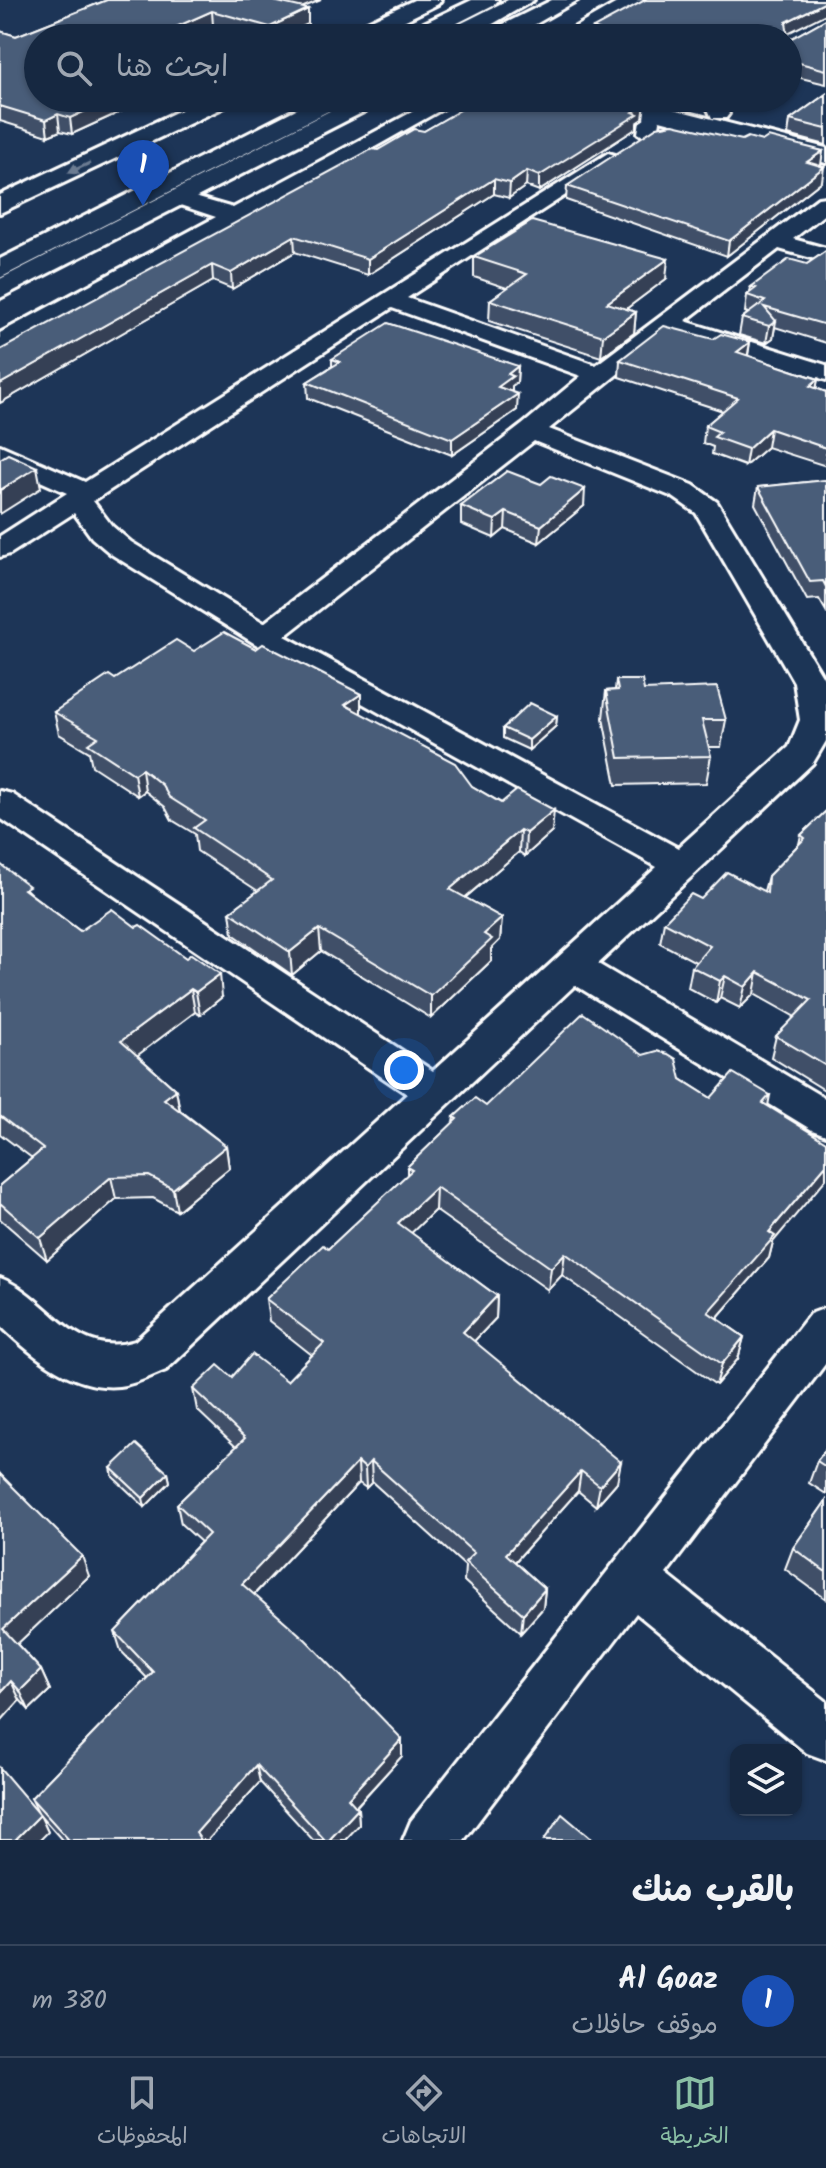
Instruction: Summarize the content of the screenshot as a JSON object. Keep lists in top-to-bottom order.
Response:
{
  "page": {
    "search": "ابحث هنا",
    "pins": "1",
    "heading": "بالقرب منك",
    "list": [
      {
        "mark": "1",
        "name": "Al Goaz",
        "note": "موقف حافلات",
        "value": "380 m"
      }
    ],
    "nav": ["الخريطة", "الاتجاهات", "المحفوظات"]
  }
}
